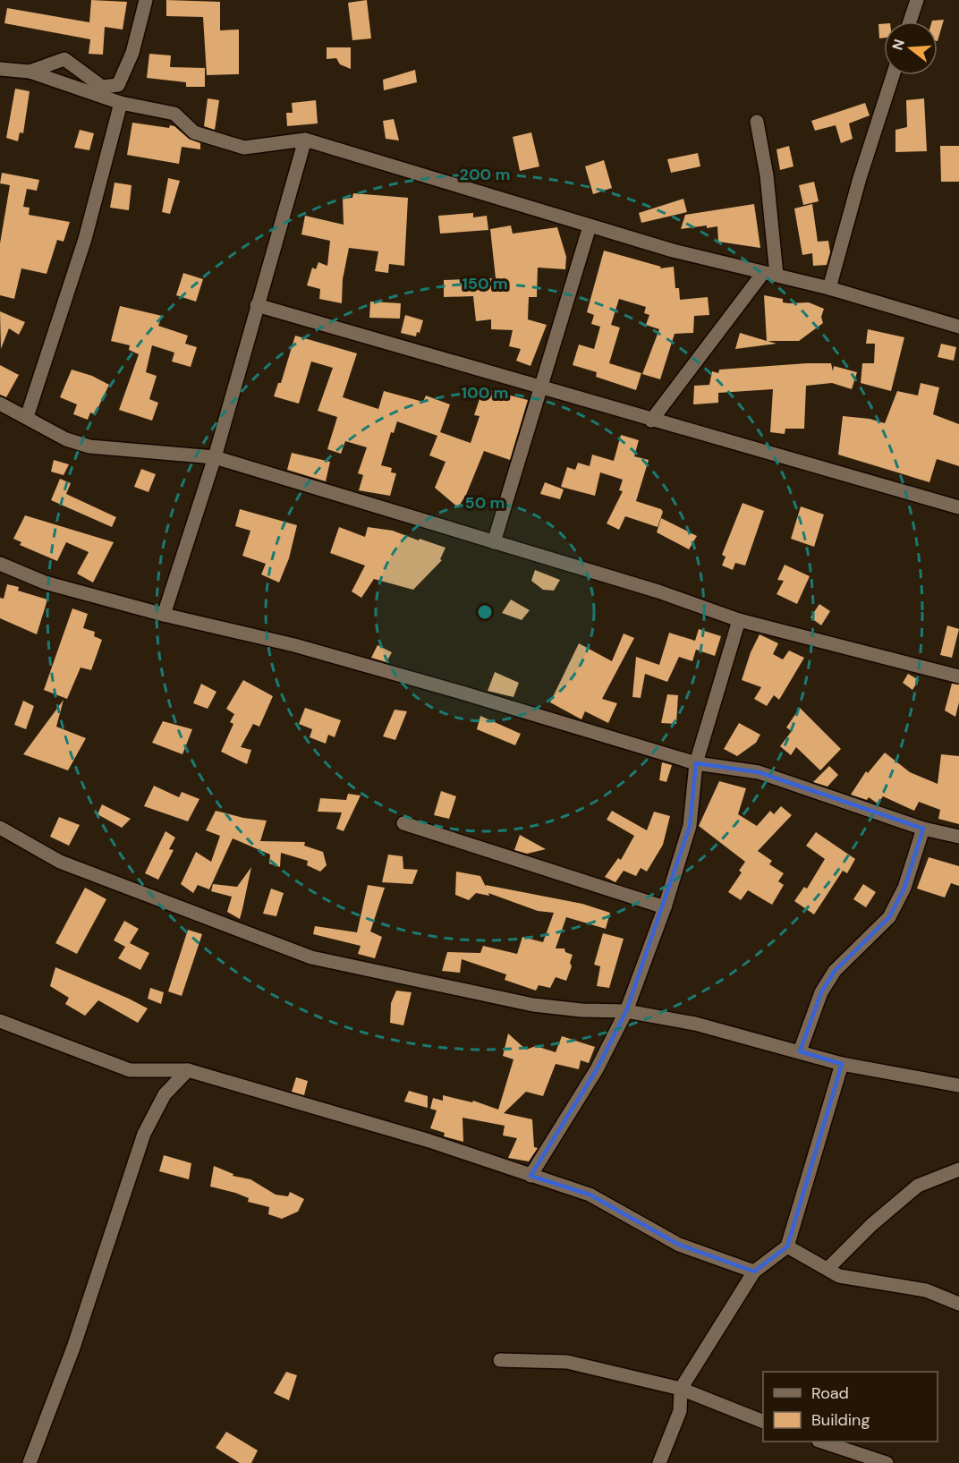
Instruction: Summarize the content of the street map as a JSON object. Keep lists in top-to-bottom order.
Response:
{
  "legend": ["Road", "Building"],
  "north": "left",
  "rings": [
    "200 m",
    "150 m",
    "100 m",
    "50 m"
  ]
}
